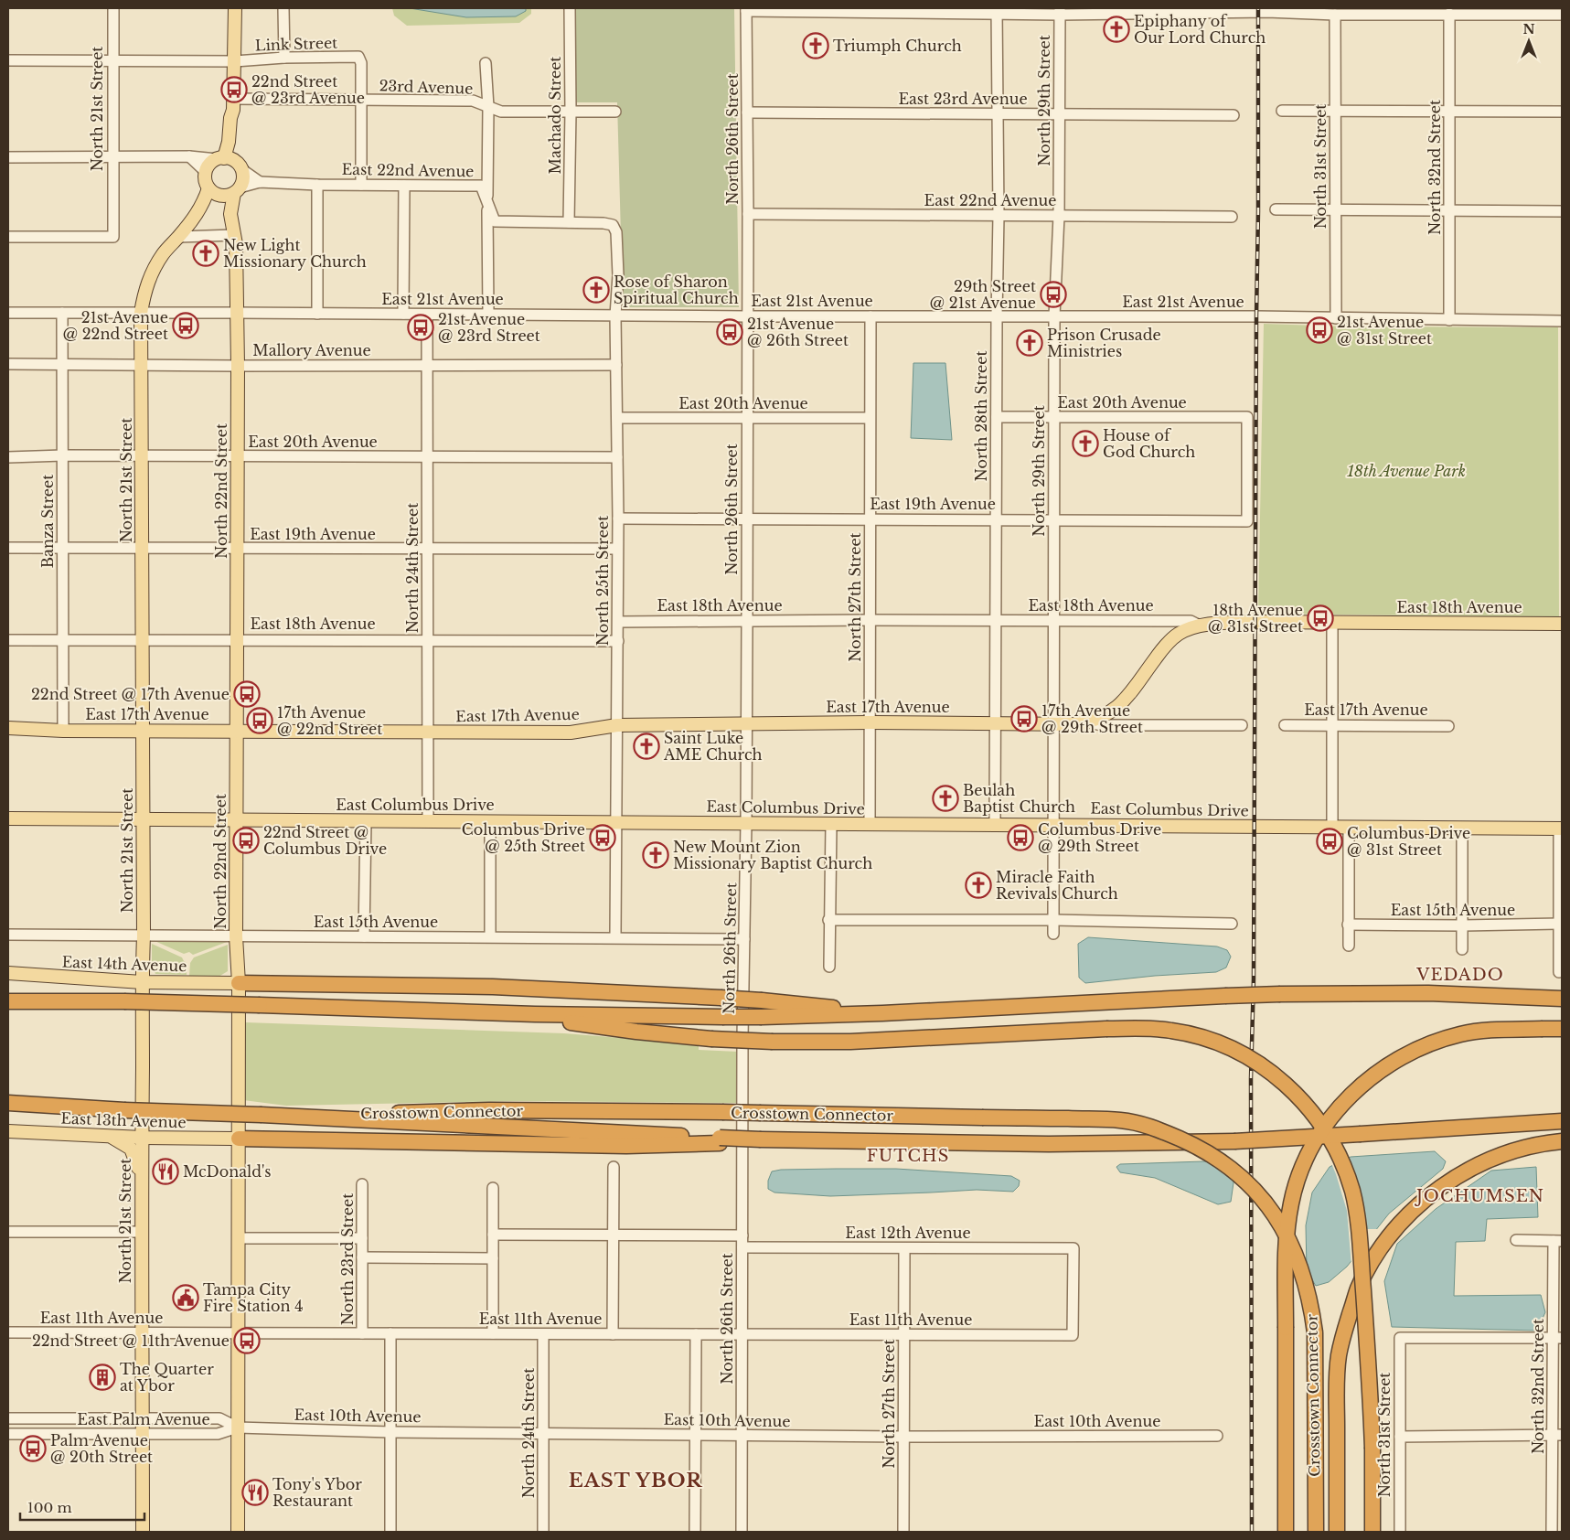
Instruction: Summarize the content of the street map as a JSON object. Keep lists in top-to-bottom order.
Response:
{
  "streets": {
    "highway": ["Crosstown Connector"],
    "main road": [
      "North 21st Street",
      "North 22nd Street",
      "East 18th Avenue",
      "East 17th Avenue",
      "East Columbus Drive",
      "East 14th Avenue",
      "East 13th Avenue"
    ],
    "street": [
      "Link Street",
      "23rd Avenue",
      "East 23rd Avenue",
      "North 29th Street",
      "Machado Street",
      "North 26th Street",
      "North 31st Street",
      "North 32nd Street",
      "East 22nd Avenue",
      "East 21st Avenue",
      "Mallory Avenue",
      "East 20th Avenue",
      "North 28th Street",
      "East 19th Avenue",
      "Banza Street",
      "North 24th Street",
      "North 25th Street",
      "North 27th Street",
      "East 15th Avenue",
      "East 12th Avenue",
      "North 23rd Street",
      "East 11th Avenue",
      "East 10th Avenue",
      "East Palm Avenue"
    ]
  },
  "crossings": [
    ["Link Street", "23rd Avenue"],
    ["Link Street", "North 21st Street"],
    ["23rd Avenue", "Machado Street"],
    ["East 23rd Avenue", "North 29th Street"],
    ["East 23rd Avenue", "North 26th Street"],
    ["East 23rd Avenue", "North 28th Street"],
    ["North 29th Street", "East 22nd Avenue"],
    ["North 29th Street", "East 21st Avenue"],
    ["North 29th Street", "East 20th Avenue"],
    ["North 29th Street", "East 19th Avenue"],
    ["North 29th Street", "East 18th Avenue"],
    ["North 29th Street", "East 17th Avenue"],
    ["North 29th Street", "East Columbus Drive"],
    ["North 21st Street", "East 22nd Avenue"],
    ["North 21st Street", "East 21st Avenue"],
    ["North 21st Street", "Mallory Avenue"],
    ["North 21st Street", "East 20th Avenue"],
    ["North 21st Street", "North 22nd Street"],
    ["North 21st Street", "East 19th Avenue"],
    ["North 21st Street", "East 18th Avenue"],
    ["North 21st Street", "East 17th Avenue"],
    ["North 21st Street", "East Columbus Drive"],
    ["North 21st Street", "East 15th Avenue"],
    ["North 21st Street", "East 14th Avenue"],
    ["North 21st Street", "East 13th Avenue"],
    ["North 21st Street", "East 11th Avenue"],
    ["North 21st Street", "East Palm Avenue"],
    ["Machado Street", "East 22nd Avenue"],
    ["North 26th Street", "East 22nd Avenue"],
    ["North 26th Street", "East 21st Avenue"],
    ["North 26th Street", "East 20th Avenue"],
    ["North 26th Street", "East 19th Avenue"],
    ["North 26th Street", "East 18th Avenue"],
    ["North 26th Street", "East 17th Avenue"],
    ["North 26th Street", "East Columbus Drive"],
    ["North 26th Street", "East 15th Avenue"],
    ["North 26th Street", "East 12th Avenue"],
    ["North 26th Street", "East 11th Avenue"],
    ["North 26th Street", "East 10th Avenue"],
    ["North 31st Street", "North 32nd Street"],
    ["North 31st Street", "East 21st Avenue"],
    ["North 32nd Street", "East 21st Avenue"],
    ["East 22nd Avenue", "North 28th Street"],
    ["East 22nd Avenue", "North 22nd Street"],
    ["East 22nd Avenue", "North 25th Street"],
    ["East 21st Avenue", "North 28th Street"],
    ["East 21st Avenue", "North 22nd Street"],
    ["East 21st Avenue", "Banza Street"],
    ["East 21st Avenue", "North 24th Street"],
    ["East 21st Avenue", "North 25th Street"],
    ["East 21st Avenue", "North 27th Street"],
    ["Mallory Avenue", "North 22nd Street"],
    ["Mallory Avenue", "Banza Street"],
    ["Mallory Avenue", "North 24th Street"],
    ["Mallory Avenue", "North 25th Street"],
    ["East 20th Avenue", "North 28th Street"],
    ["East 20th Avenue", "North 22nd Street"],
    ["East 20th Avenue", "East 19th Avenue"],
    ["East 20th Avenue", "Banza Street"],
    ["East 20th Avenue", "North 24th Street"],
    ["East 20th Avenue", "North 25th Street"],
    ["East 20th Avenue", "North 27th Street"],
    ["North 28th Street", "East 19th Avenue"],
    ["North 28th Street", "East 18th Avenue"],
    ["North 28th Street", "East 17th Avenue"],
    ["North 28th Street", "East Columbus Drive"],
    ["North 22nd Street", "East 19th Avenue"],
    ["North 22nd Street", "East 18th Avenue"],
    ["North 22nd Street", "East 17th Avenue"],
    ["North 22nd Street", "East Columbus Drive"],
    ["North 22nd Street", "East 15th Avenue"],
    ["North 22nd Street", "East 14th Avenue"],
    ["North 22nd Street", "East 13th Avenue"],
    ["North 22nd Street", "East 11th Avenue"],
    ["North 22nd Street", "East 10th Avenue"],
    ["North 22nd Street", "East Palm Avenue"],
    ["East 19th Avenue", "Banza Street"],
    ["East 19th Avenue", "North 24th Street"],
    ["East 19th Avenue", "North 25th Street"],
    ["East 19th Avenue", "North 27th Street"],
    ["Banza Street", "East 18th Avenue"],
    ["Banza Street", "East 17th Avenue"],
    ["North 24th Street", "East 18th Avenue"],
    ["North 24th Street", "East 17th Avenue"],
    ["North 24th Street", "East Columbus Drive"],
    ["North 24th Street", "East 11th Avenue"],
    ["North 24th Street", "East 10th Avenue"],
    ["North 25th Street", "East 18th Avenue"],
    ["North 25th Street", "East 17th Avenue"],
    ["North 25th Street", "East Columbus Drive"],
    ["North 25th Street", "East 15th Avenue"],
    ["North 27th Street", "East 18th Avenue"],
    ["North 27th Street", "East 17th Avenue"],
    ["North 27th Street", "East Columbus Drive"],
    ["North 27th Street", "East 12th Avenue"],
    ["North 27th Street", "East 11th Avenue"],
    ["North 27th Street", "East 10th Avenue"],
    ["East 18th Avenue", "East 17th Avenue"],
    ["East 12th Avenue", "East 11th Avenue"],
    ["North 23rd Street", "East 11th Avenue"],
    ["East 10th Avenue", "East Palm Avenue"]
  ],
  "districts": [
    "VEDADO",
    "FUTCHS",
    "JOCHUMSEN",
    "EAST YBOR"
  ],
  "parks": ["18th Avenue Park"],
  "places": {
    "church": [
      "Epiphany of Our Lord Church",
      "Triumph Church",
      "New Light Missionary Church",
      "Rose of Sharon Spiritual Church",
      "Prison Crusade Ministries",
      "House of God Church",
      "Saint Luke AME Church",
      "Beulah Baptist Church",
      "New Mount Zion Missionary Baptist Church",
      "Miracle Faith Revivals Church"
    ],
    "bus stop": [
      "22nd Street @ 23rd Avenue",
      "29th Street @ 21st Avenue",
      "21st Avenue @ 22nd Street",
      "21st Avenue @ 23rd Street",
      "21st Avenue @ 31st Street",
      "21st Avenue @ 26th Street",
      "18th Avenue @ 31st Street",
      "22nd Street @ 17th Avenue",
      "17th Avenue @ 29th Street",
      "17th Avenue @ 22nd Street",
      "Columbus Drive @ 25th Street",
      "Columbus Drive @ 29th Street",
      "22nd Street @ Columbus Drive",
      "Columbus Drive @ 31st Street",
      "22nd Street @ 11th Avenue",
      "Palm Avenue @ 20th Street"
    ],
    "restaurant": ["McDonald's", "Tony's Ybor Restaurant"],
    "public building": ["Tampa City Fire Station 4"],
    "building": ["The Quarter at Ybor"]
  },
  "scale_bar": "100 m",
  "north": "top"
}
